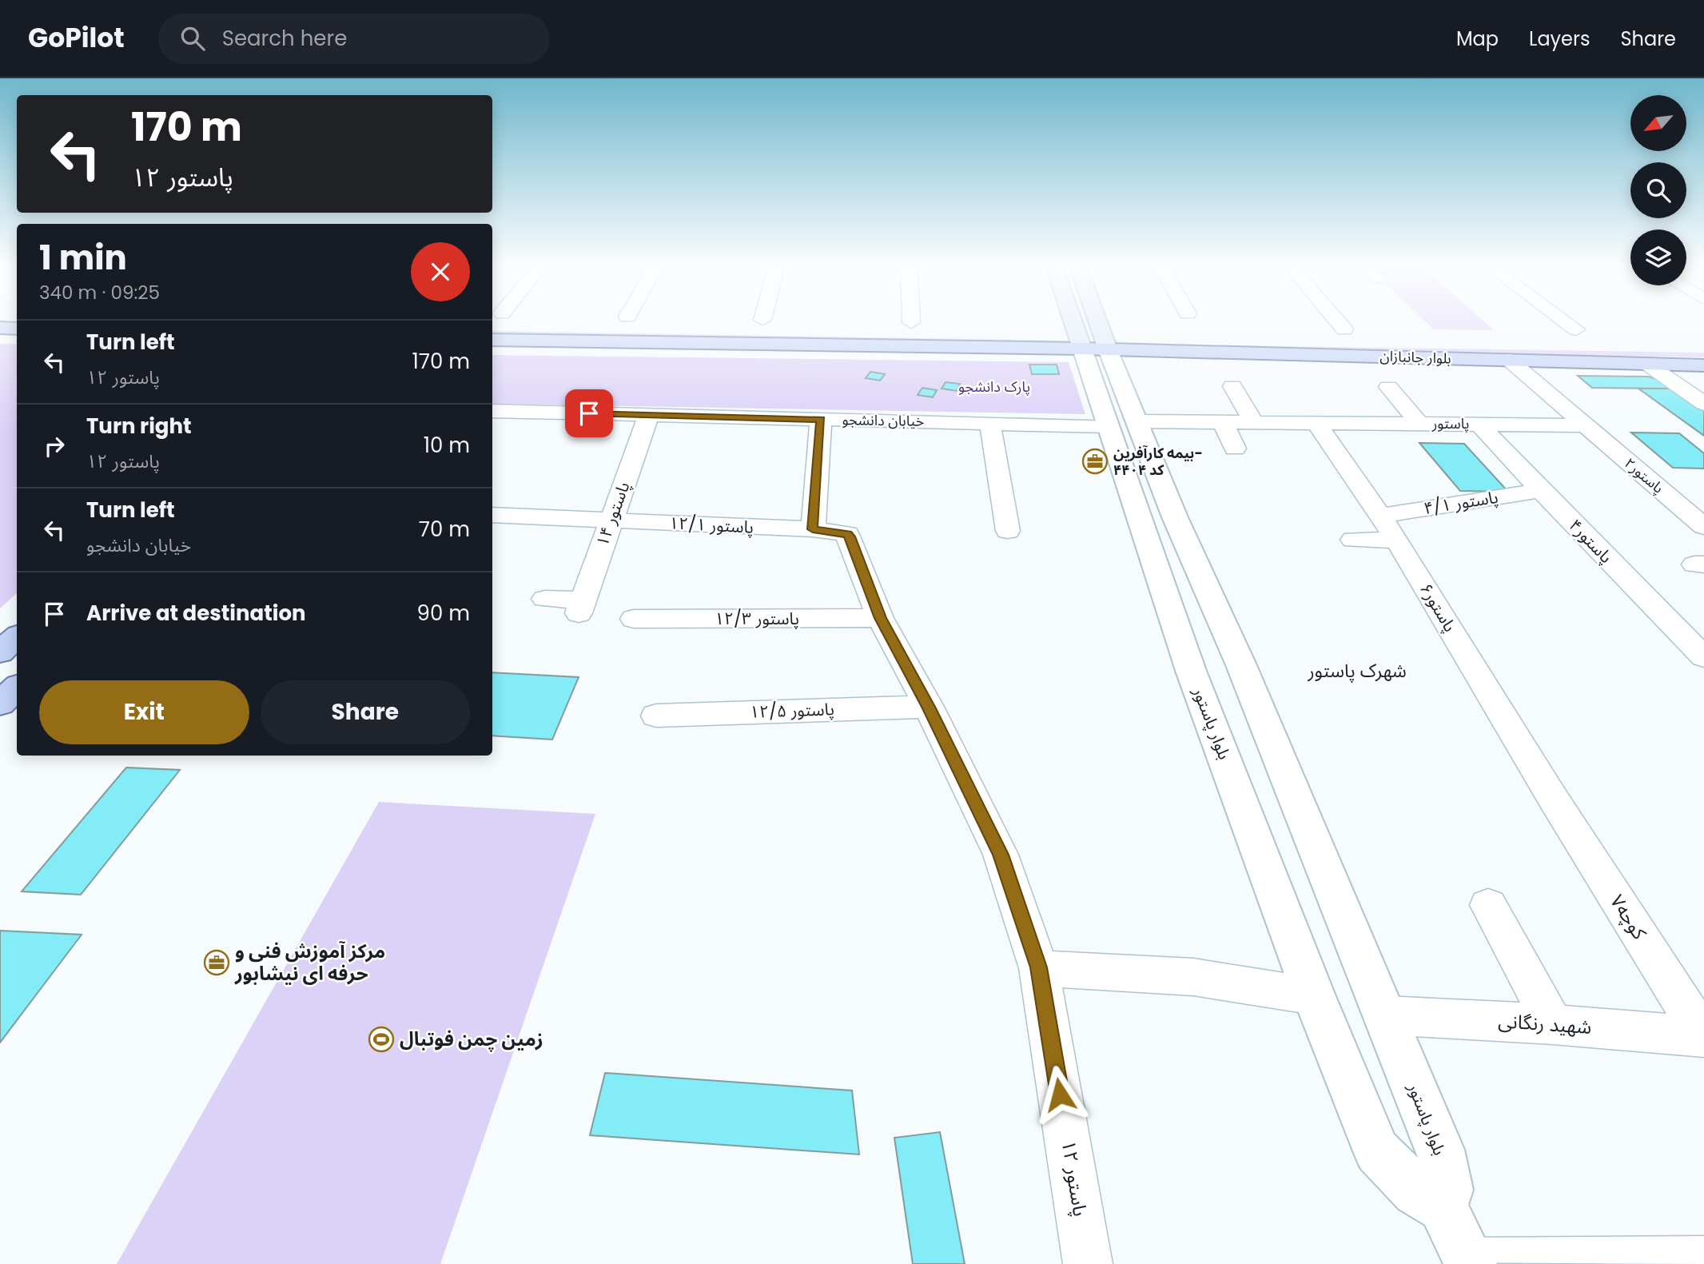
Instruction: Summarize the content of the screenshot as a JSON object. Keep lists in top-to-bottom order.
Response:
{
  "streets": {
    "main road": ["بلوار جانبازان"],
    "street": [
      "خیابان دانشجو",
      "پاستور",
      "پاستور۲",
      "پاستور ۴/۱",
      "پاستور ۱۴",
      "پاستور ۱۲/۱",
      "پاستور۴",
      "پاستور۶",
      "پاستور ۱۲/۳",
      "پاستور ۱۲/۵",
      "بلوار پاستور",
      "کوچه۷",
      "شهید رنگانی",
      "۱۲ پاستور"
    ]
  },
  "crossings": [
    ["بلوار جانبازان", "پاستور۲"],
    ["بلوار جانبازان", "بلوار پاستور"],
    ["خیابان دانشجو", "پاستور"],
    ["خیابان دانشجو", "پاستور ۱۴"],
    ["خیابان دانشجو", "بلوار پاستور"],
    ["پاستور", "پاستور۲"],
    ["پاستور", "پاستور۴"],
    ["پاستور", "پاستور۶"],
    ["پاستور ۴/۱", "پاستور۴"],
    ["پاستور ۴/۱", "پاستور۶"],
    ["پاستور ۱۴", "پاستور ۱۲/۱"],
    ["پاستور ۱۲/۱", "۱۲ پاستور"],
    ["پاستور۶", "کوچه۷"],
    ["پاستور ۱۲/۳", "۱۲ پاستور"],
    ["پاستور ۱۲/۵", "۱۲ پاستور"],
    ["بلوار پاستور", "شهید رنگانی"],
    ["کوچه۷", "شهید رنگانی"]
  ],
  "districts": ["شهرک پاستور"],
  "parks": ["پارک دانشجو"],
  "places": {
    "office": ["بیمه کارآفرین- کد ۴۴۰۴", "مرکز آموزش فنی و حرفه ای نیشابور"],
    "sports": ["زمین چمن فوتبال"]
  },
  "north": "bottom left",
  "page": {
    "header": "GoPilot",
    "search": "Search here",
    "nav": ["Map", "Layers", "Share"],
    "turn": ["170 m", "۱۲ پاستور"],
    "heading": ["1 min", "340 m · 09:25"],
    "list": [
      {
        "name": "Turn left",
        "note": "۱۲ پاستور",
        "value": "170 m"
      },
      {
        "name": "Turn right",
        "note": "پاستور ۱۲",
        "value": "10 m"
      },
      {
        "name": "Turn left",
        "note": "خیابان دانشجو",
        "value": "70 m"
      },
      {
        "name": "Arrive at destination",
        "value": "90 m"
      }
    ],
    "buttons": ["Exit", "Share"]
  }
}
